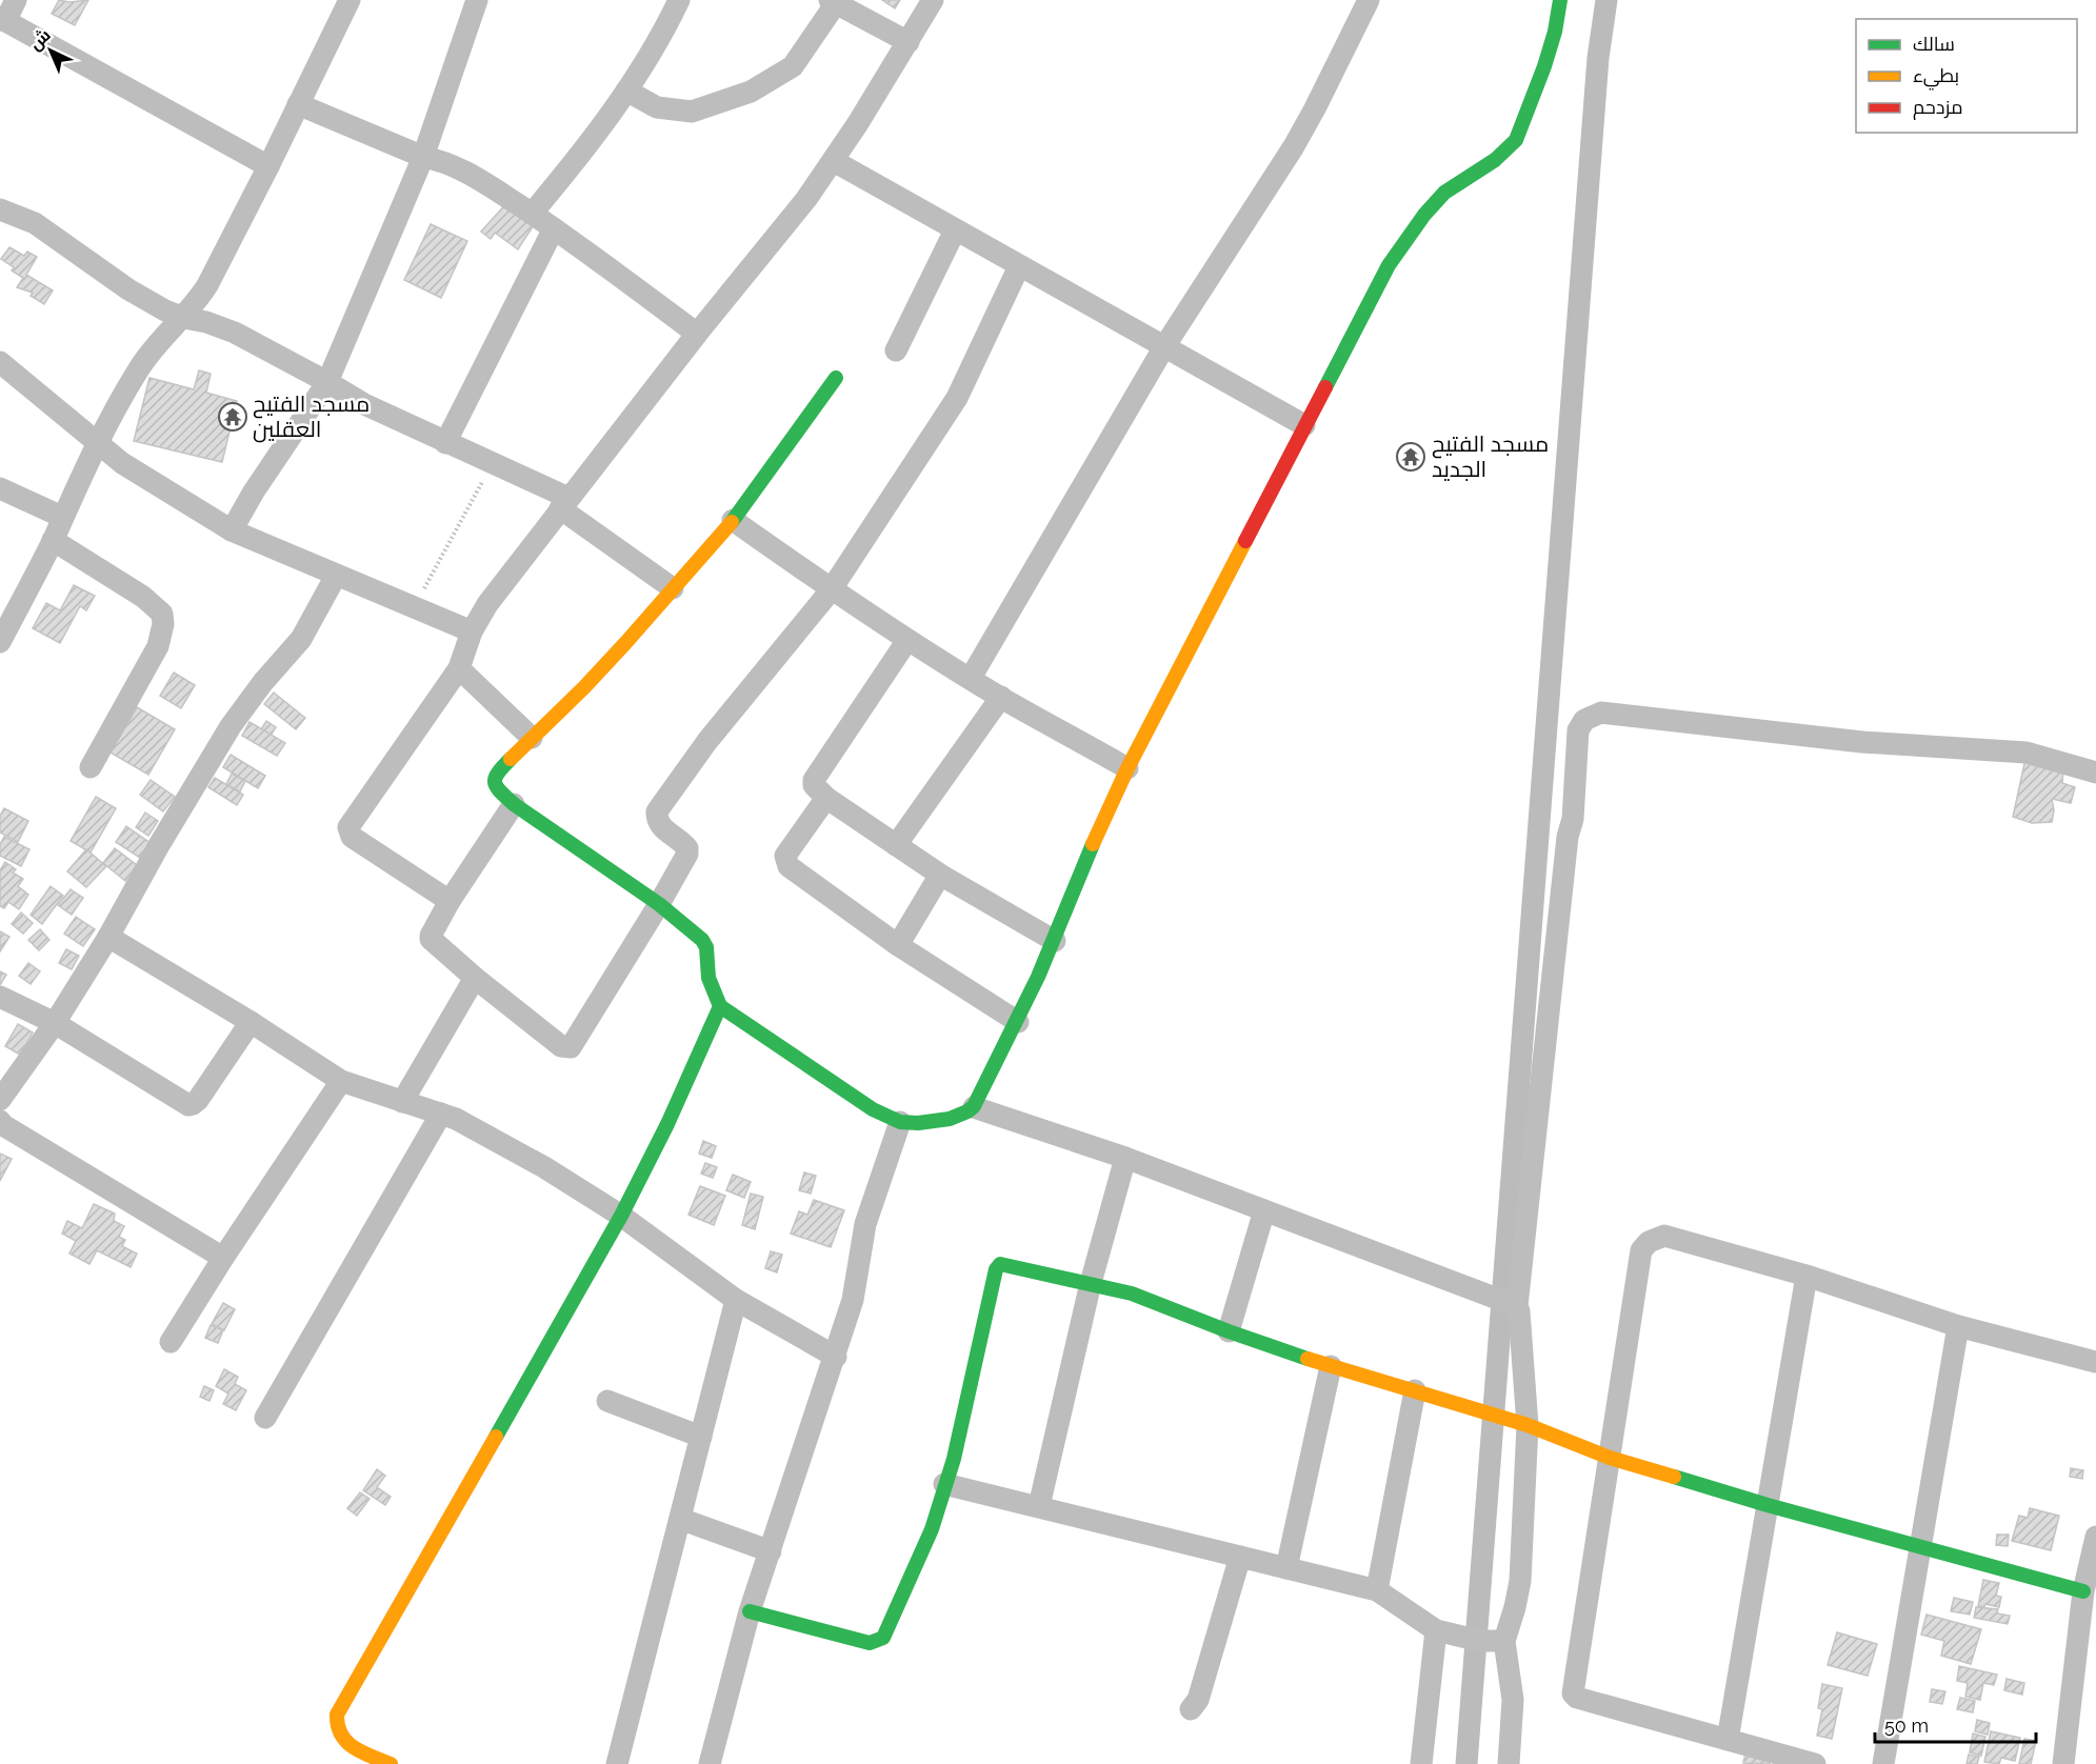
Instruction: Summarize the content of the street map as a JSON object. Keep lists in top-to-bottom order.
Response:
{
  "places": {
    "temple": ["مسجد الفتيح العقلين", "مسجد الفتيح الجديد"]
  },
  "legend": ["سالك", "بطيء", "مزدحم"],
  "scale_bar": "50 m",
  "north": "top left"
}
